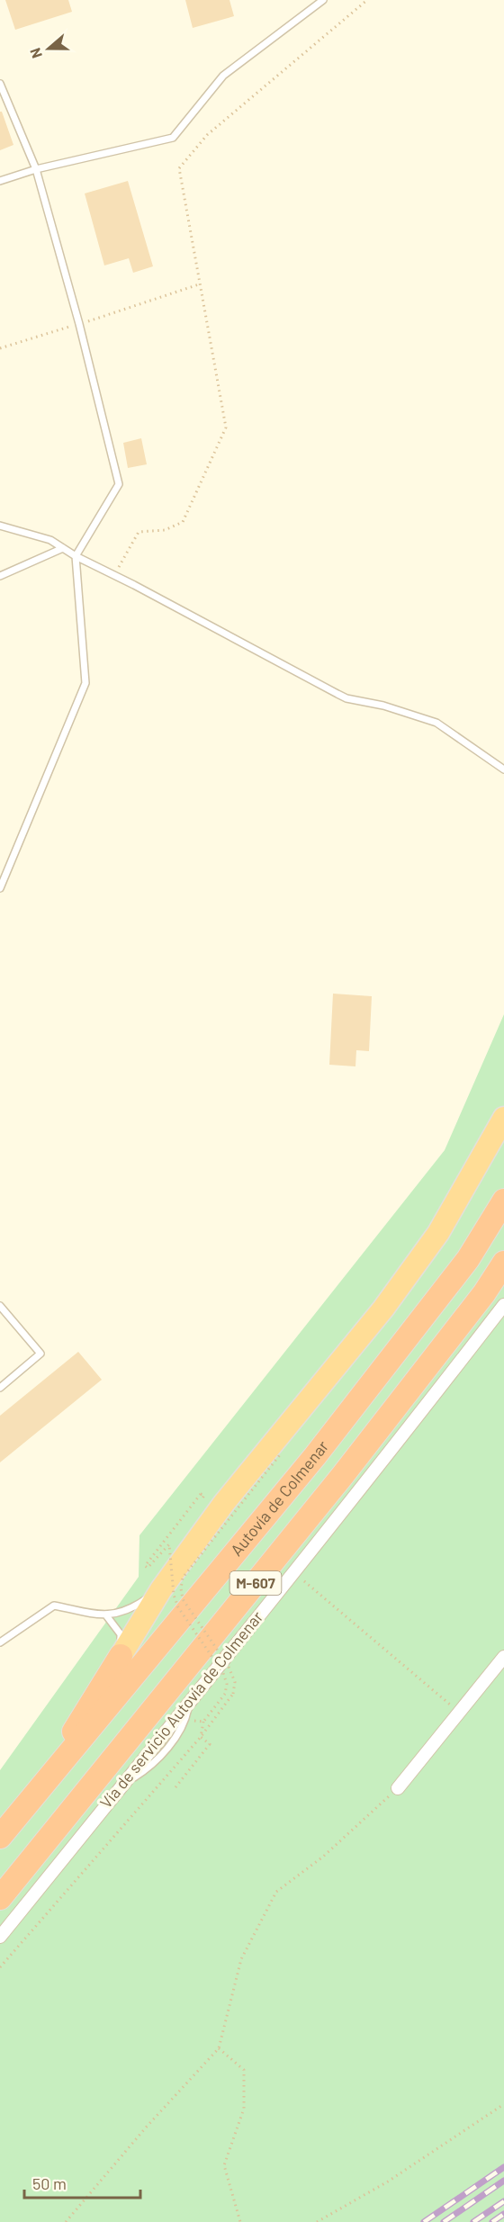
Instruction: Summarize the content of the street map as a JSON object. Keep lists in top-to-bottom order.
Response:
{
  "streets": {
    "highway": ["Autovía de Colmenar", "M-607"],
    "street": ["Vía de servicio Autovía de Colmenar"]
  },
  "scale_bar": "50 m",
  "north": "left"
}
